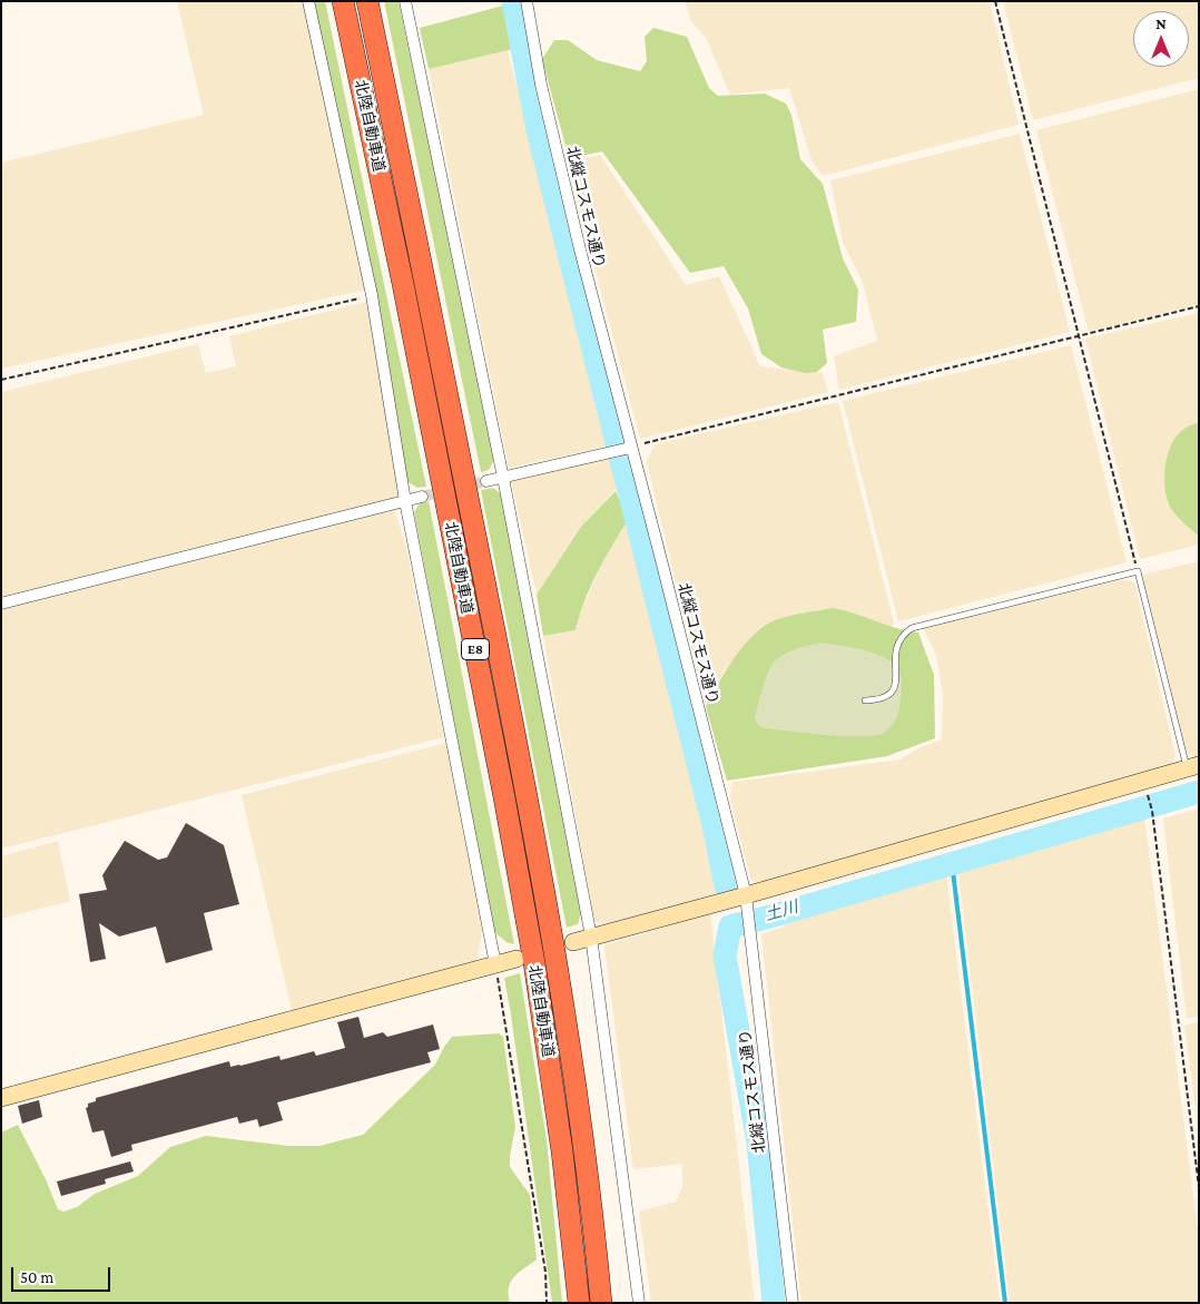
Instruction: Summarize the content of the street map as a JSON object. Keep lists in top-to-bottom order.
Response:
{
  "streets": {
    "highway": ["北陸自動車道", "E8"],
    "street": ["北縦コスモス通り"]
  },
  "water": ["土川"],
  "scale_bar": "50 m",
  "north": "top"
}
